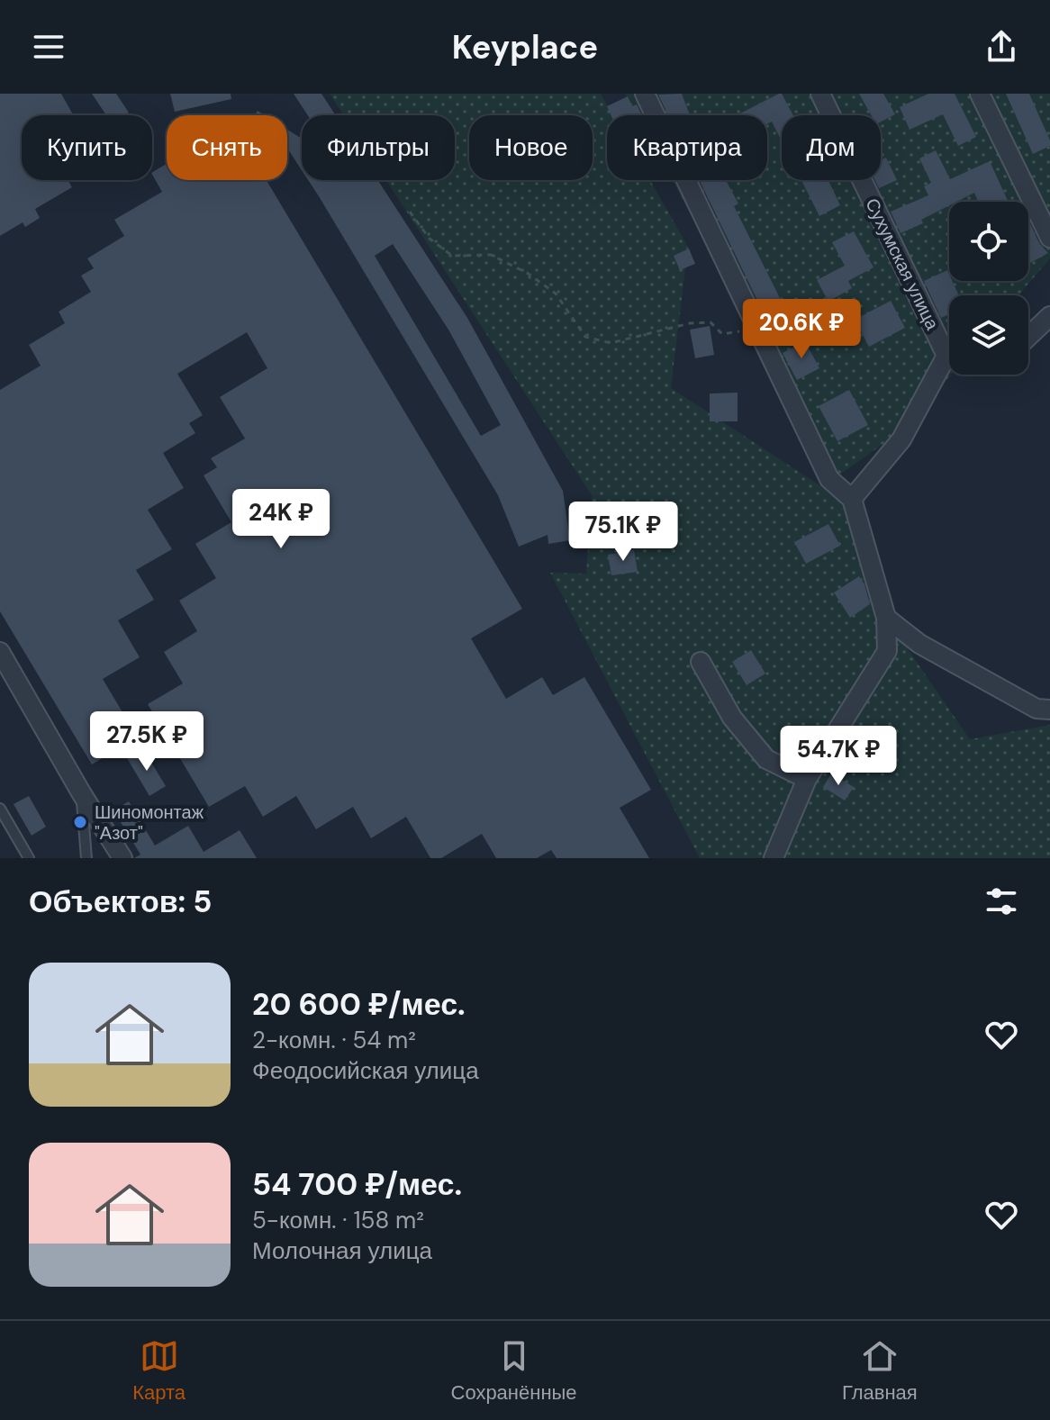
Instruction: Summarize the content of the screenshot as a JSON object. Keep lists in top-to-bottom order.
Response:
{
  "streets": {
    "street": ["Сухумская улица"]
  },
  "places": ["Шиномонтаж \"Азот\""],
  "page": {
    "header": "Keyplace",
    "chip": [
      "Купить",
      "Снять",
      "Фильтры",
      "Новое",
      "Квартира",
      "Дом"
    ],
    "price": [
      "20.6K ₽",
      "24K ₽",
      "75.1K ₽",
      "27.5K ₽",
      "54.7K ₽"
    ],
    "heading": "Объектов: 5",
    "list": [
      {
        "name": "20 600 ₽/мес.",
        "note": "2-комн. · 54 m² · Феодосийская улица"
      },
      {
        "name": "54 700 ₽/мес.",
        "note": "5-комн. · 158 m² · Молочная улица"
      }
    ],
    "tabs": ["Карта", "Сохранённые", "Главная"]
  }
}
